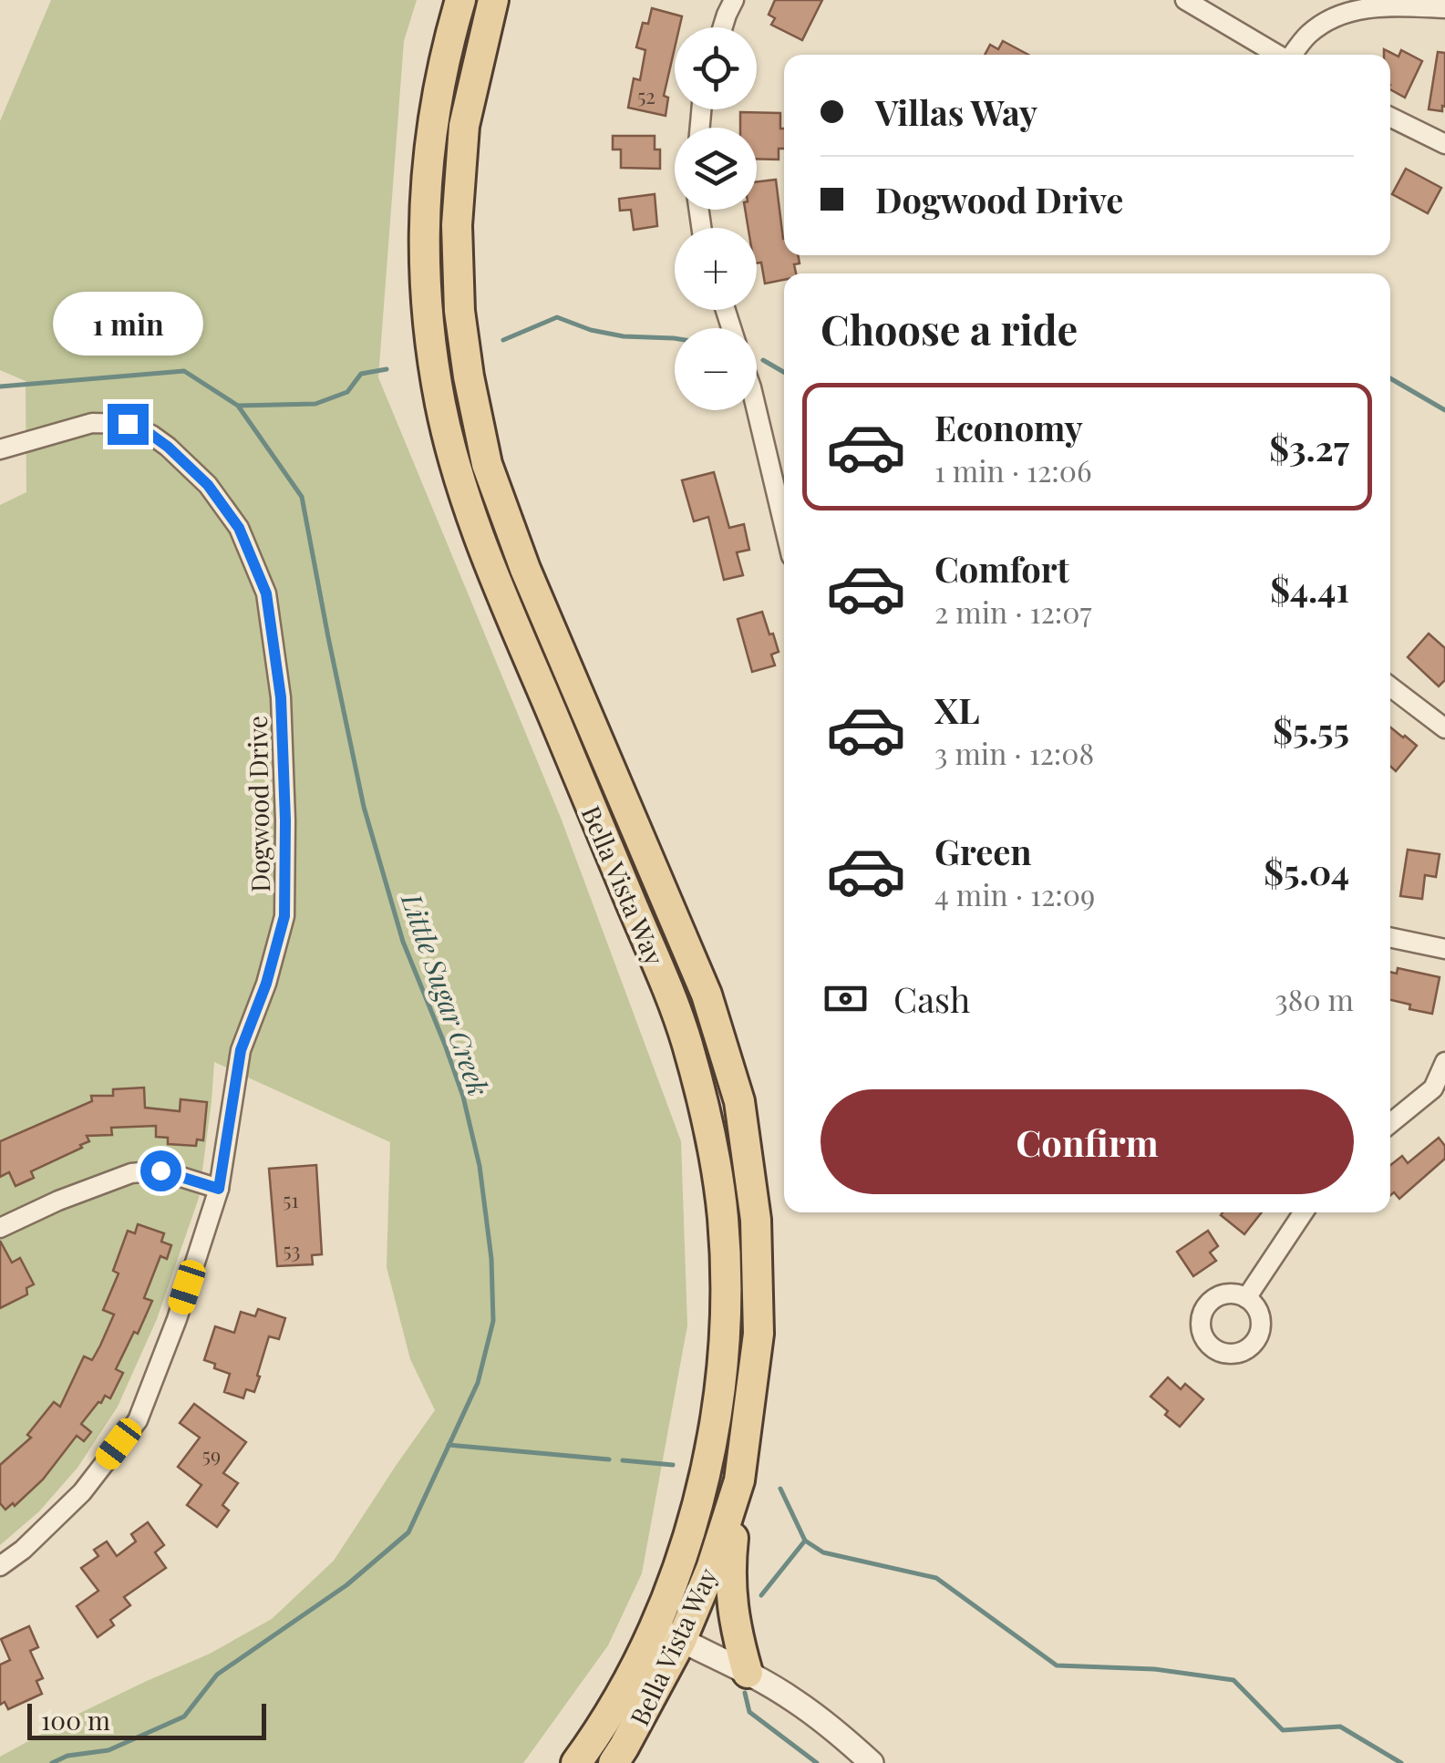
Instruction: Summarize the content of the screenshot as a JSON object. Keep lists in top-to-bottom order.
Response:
{
  "streets": {
    "main road": ["Bella Vista Way"],
    "street": ["Dogwood Drive"]
  },
  "water": ["Little Sugar Creek"],
  "house_numbers": [
    "52",
    "51",
    "53",
    "59"
  ],
  "scale_bar": "100 m",
  "page": {
    "map_buttons": ["+", "−"],
    "banner": ["Villas Way", "Dogwood Drive"],
    "heading": "Choose a ride",
    "bubble": "1 min",
    "list": [
      {
        "name": "Economy",
        "note": "1 min · 12:06",
        "value": "$3.27"
      },
      {
        "name": "Comfort",
        "note": "2 min · 12:07",
        "value": "$4.41"
      },
      {
        "name": "XL",
        "note": "3 min · 12:08",
        "value": "$5.55"
      },
      {
        "name": "Green",
        "note": "4 min · 12:09",
        "value": "$5.04"
      }
    ],
    "pay": ["Cash", "380 m"],
    "buttons": "Confirm",
    "scale": "100 m"
  }
}
